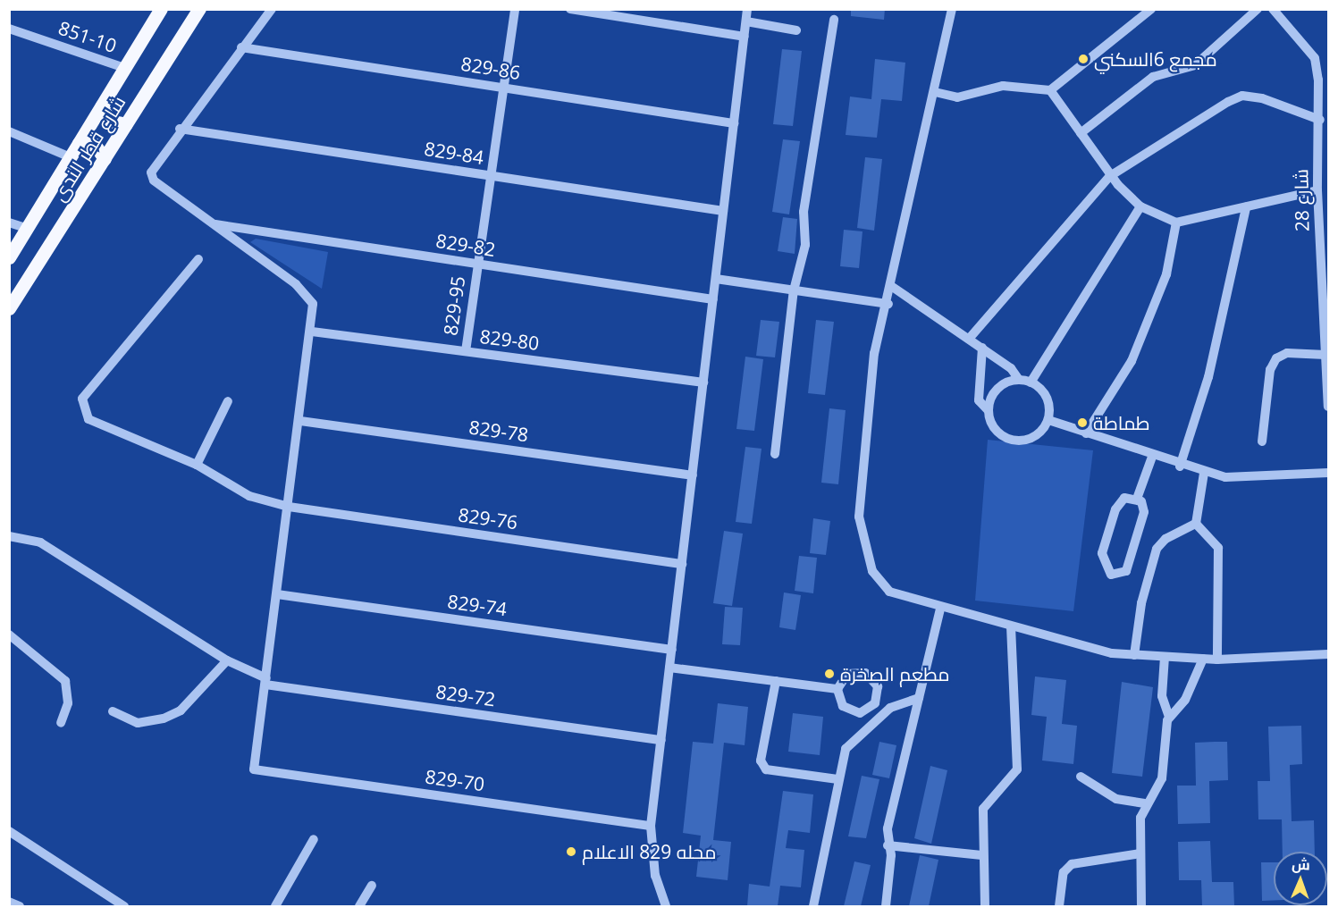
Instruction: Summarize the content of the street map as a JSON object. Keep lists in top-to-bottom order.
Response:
{
  "streets": {
    "main road": ["شارع قطر الندى"],
    "street": [
      "851-10",
      "829-86",
      "829-84",
      "شارع 28",
      "829-82",
      "829-95",
      "829-80",
      "829-78",
      "829-76",
      "829-74",
      "829-72",
      "829-70"
    ]
  },
  "crossings": [
    ["851-10", "شارع قطر الندى"],
    ["829-86", "829-95"],
    ["829-84", "829-95"],
    ["829-82", "829-95"],
    ["829-95", "829-80"],
    ["829-72", "829-70"]
  ],
  "places": [
    "مجمع 6السكني",
    "طماطة",
    "مطعم الصخرة",
    "محله 829 الاعلام"
  ],
  "north": "top"
}
